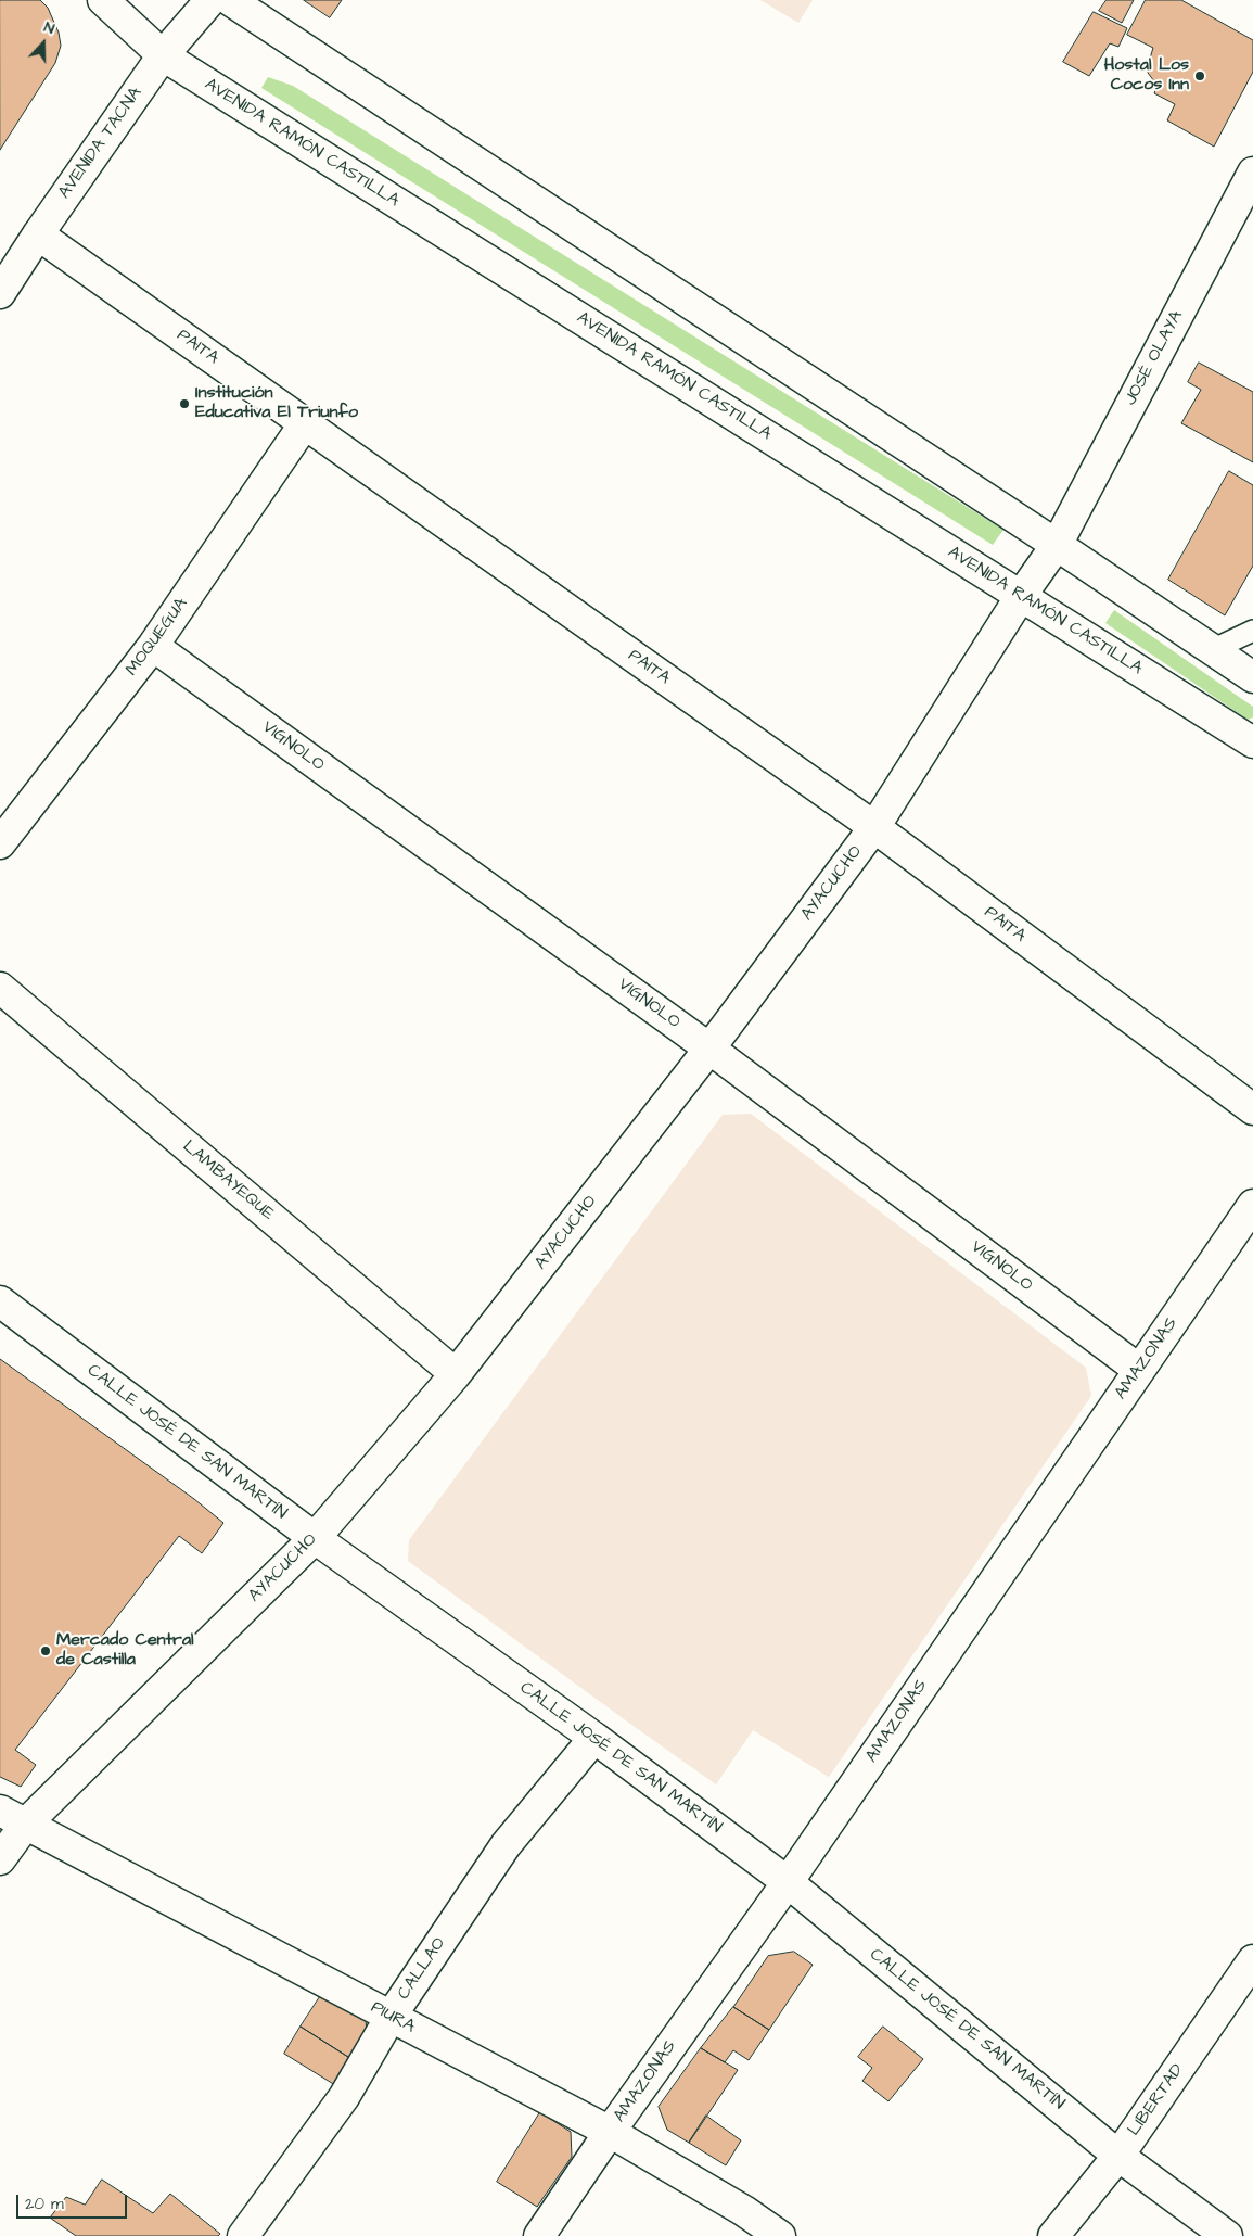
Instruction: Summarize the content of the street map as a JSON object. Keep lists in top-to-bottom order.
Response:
{
  "streets": {
    "street": [
      "AVENIDA TACNA",
      "AVENIDA RAMÓN CASTILLA",
      "PAITA",
      "JOSÉ OLAYA",
      "MOQUEGUA",
      "VIGNOLO",
      "AYACUCHO",
      "LAMBAYEQUE",
      "AMAZONAS",
      "CALLE JOSÉ DE SAN MARTÍN",
      "CALLAO",
      "PIURA",
      "LIBERTAD"
    ]
  },
  "crossings": [
    ["AVENIDA TACNA", "AVENIDA RAMÓN CASTILLA"],
    ["AVENIDA TACNA", "PAITA"],
    ["AVENIDA RAMÓN CASTILLA", "AYACUCHO"],
    ["PAITA", "MOQUEGUA"],
    ["PAITA", "AYACUCHO"],
    ["JOSÉ OLAYA", "AYACUCHO"],
    ["MOQUEGUA", "VIGNOLO"],
    ["VIGNOLO", "AYACUCHO"],
    ["VIGNOLO", "AMAZONAS"],
    ["AYACUCHO", "LAMBAYEQUE"],
    ["AYACUCHO", "CALLE JOSÉ DE SAN MARTÍN"],
    ["AYACUCHO", "PIURA"],
    ["AMAZONAS", "CALLE JOSÉ DE SAN MARTÍN"],
    ["AMAZONAS", "PIURA"],
    ["CALLE JOSÉ DE SAN MARTÍN", "CALLAO"],
    ["CALLE JOSÉ DE SAN MARTÍN", "LIBERTAD"],
    ["CALLAO", "PIURA"]
  ],
  "places": ["Hostal Los Cocos Inn", "Institución Educativa El Triunfo", "Mercado Central de Castilla"],
  "scale_bar": "20 m",
  "north": "top"
}
